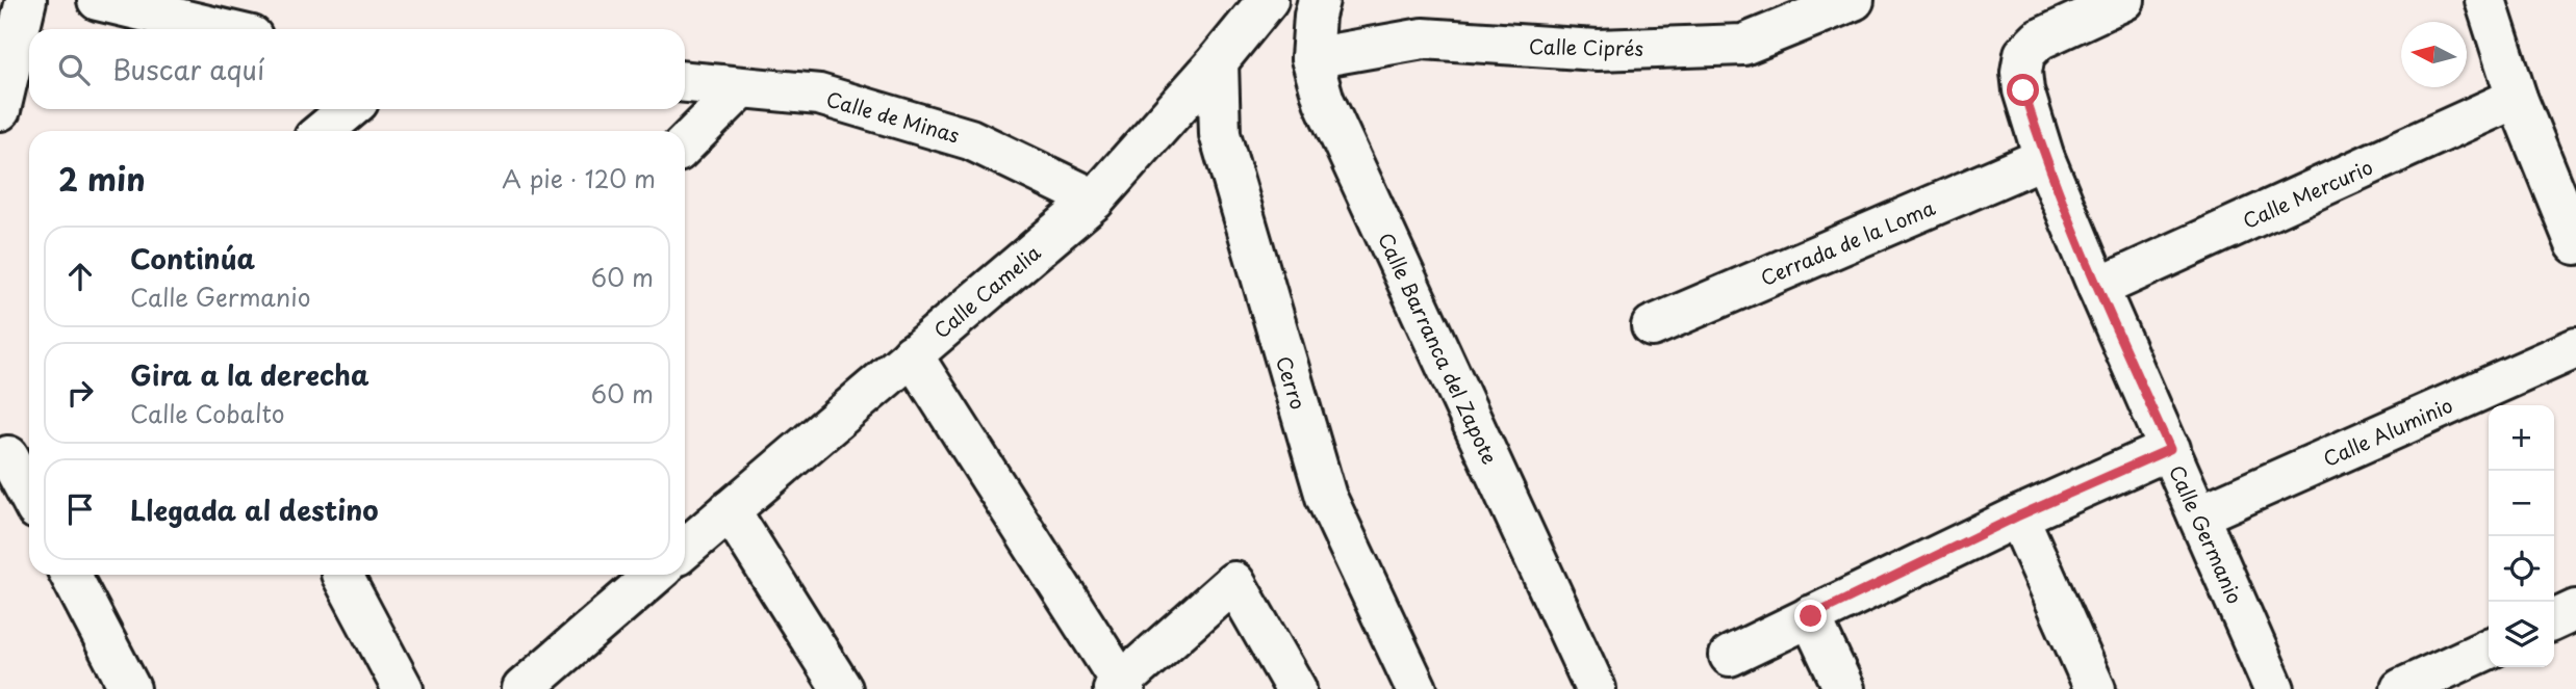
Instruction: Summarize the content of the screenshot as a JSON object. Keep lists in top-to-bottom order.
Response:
{
  "streets": {
    "street": [
      "Calle Ciprés",
      "Calle de Minas",
      "Calle Mercurio",
      "Cerrada de la Loma",
      "Calle Camelia",
      "Calle Barranca del Zapote",
      "Cerro",
      "Calle Aluminio",
      "Calle Germanio"
    ]
  },
  "crossings": [
    ["Calle Ciprés", "Calle Barranca del Zapote"],
    ["Calle de Minas", "Calle Camelia"],
    ["Calle Mercurio", "Calle Germanio"],
    ["Cerrada de la Loma", "Calle Germanio"],
    ["Calle Camelia", "Cerro"],
    ["Calle Aluminio", "Calle Germanio"]
  ],
  "north": "left",
  "page": {
    "search": "Buscar aquí",
    "heading": ["2 min", "A pie · 120 m"],
    "list": [
      ["Continúa", "Calle Germanio", "60 m"],
      ["Gira a la derecha", "Calle Cobalto", "60 m"],
      "Llegada al destino"
    ],
    "map_buttons": ["+", "−"]
  }
}
